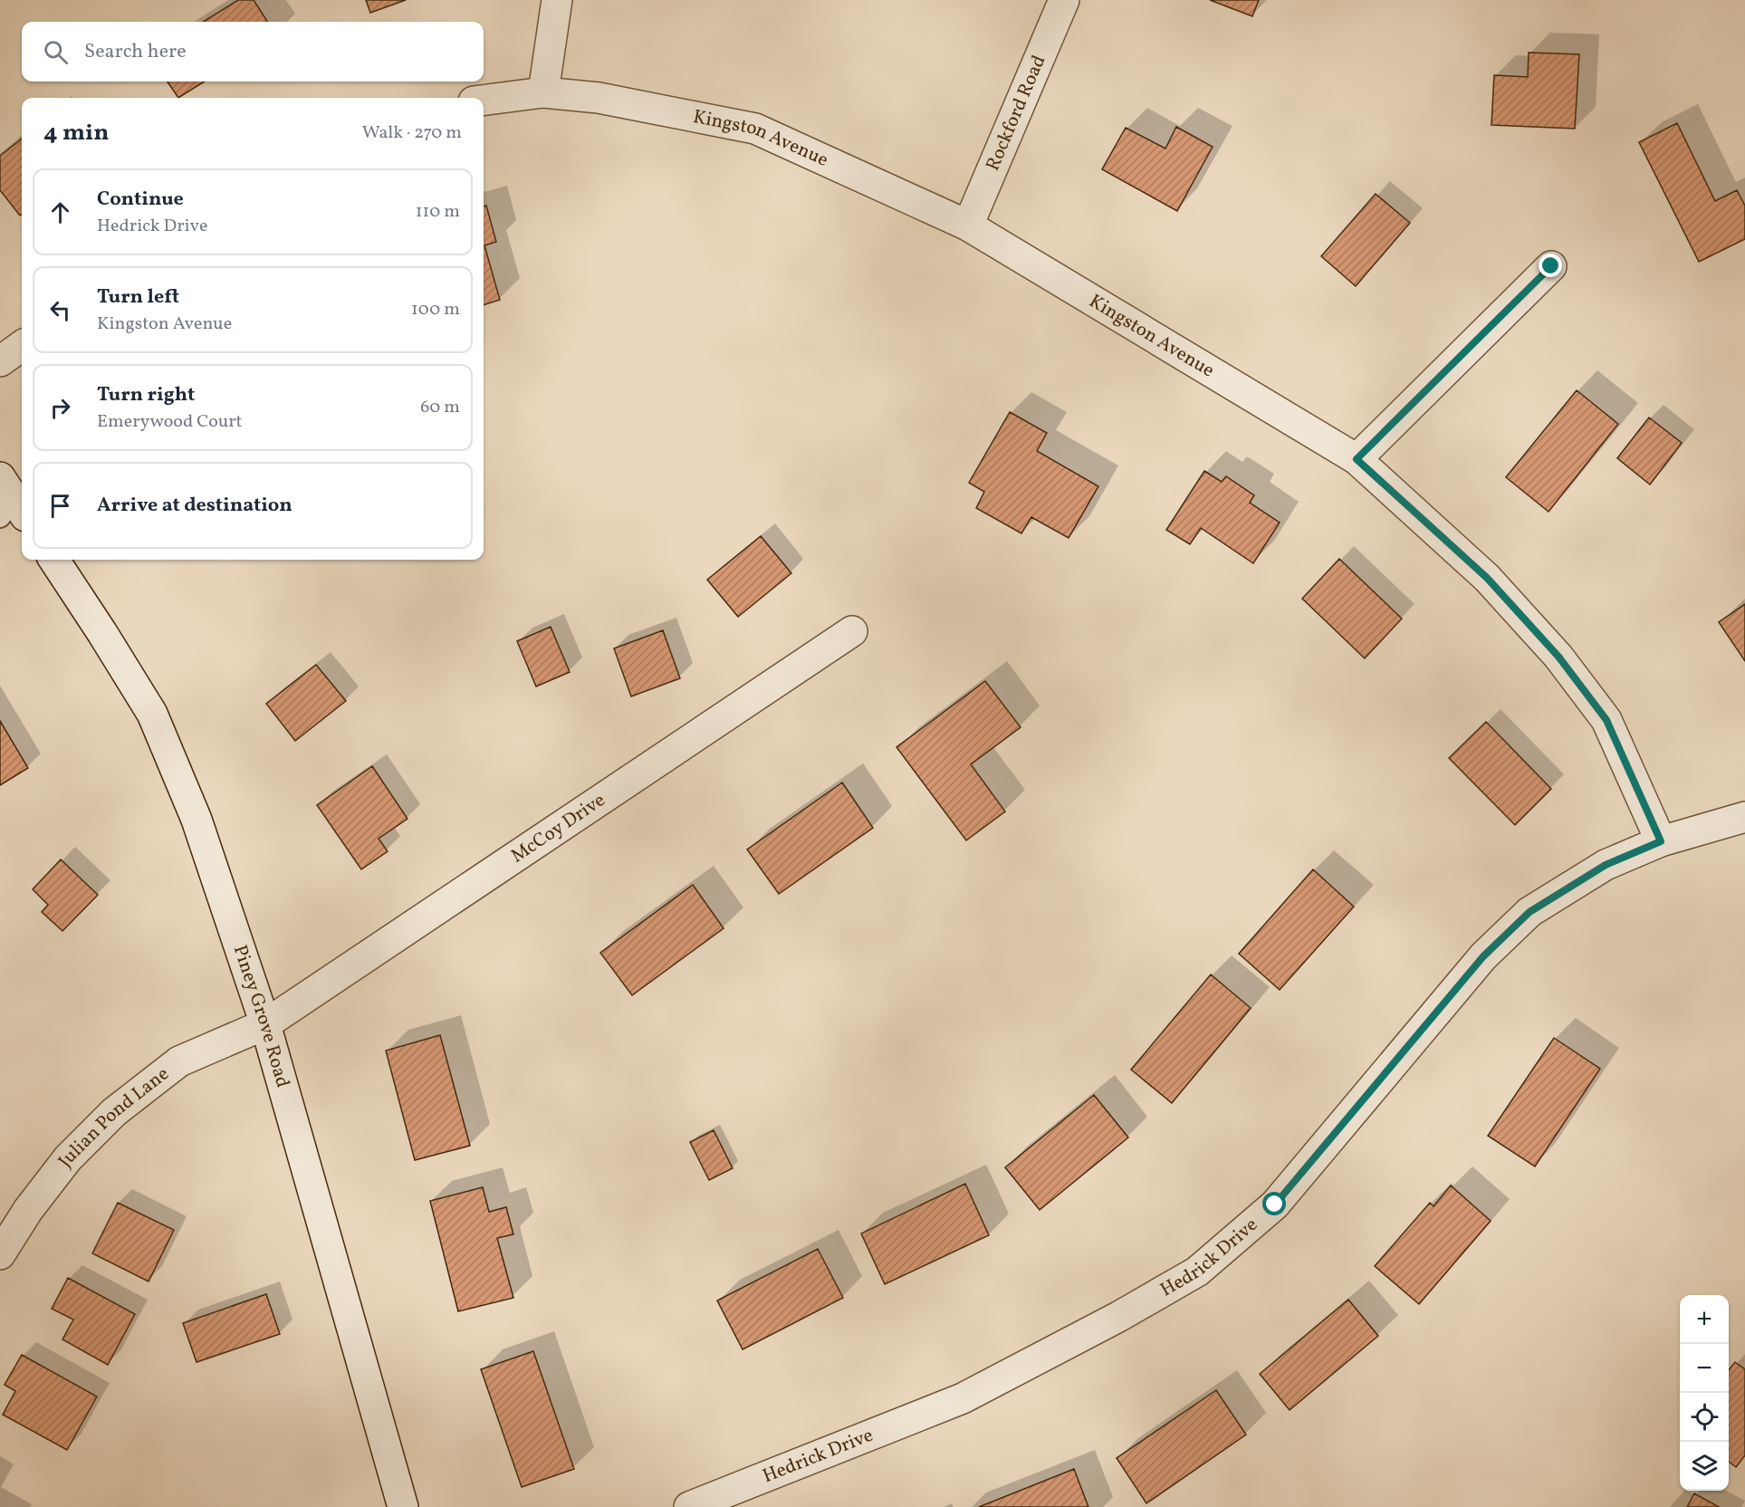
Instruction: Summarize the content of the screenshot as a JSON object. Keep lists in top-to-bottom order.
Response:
{
  "streets": {
    "street": [
      "Rockford Road",
      "Kingston Avenue",
      "McCoy Drive",
      "Piney Grove Road",
      "Julian Pond Lane",
      "Hedrick Drive"
    ]
  },
  "crossings": [
    ["Rockford Road", "Kingston Avenue"],
    ["Kingston Avenue", "Hedrick Drive"],
    ["McCoy Drive", "Piney Grove Road"],
    ["McCoy Drive", "Julian Pond Lane"],
    ["Piney Grove Road", "Julian Pond Lane"]
  ],
  "page": {
    "search": "Search here",
    "heading": ["4 min", "Walk · 270 m"],
    "list": [
      ["Continue", "Hedrick Drive", "110 m"],
      ["Turn left", "Kingston Avenue", "100 m"],
      ["Turn right", "Emerywood Court", "60 m"],
      "Arrive at destination"
    ],
    "map_buttons": ["+", "−"]
  }
}
